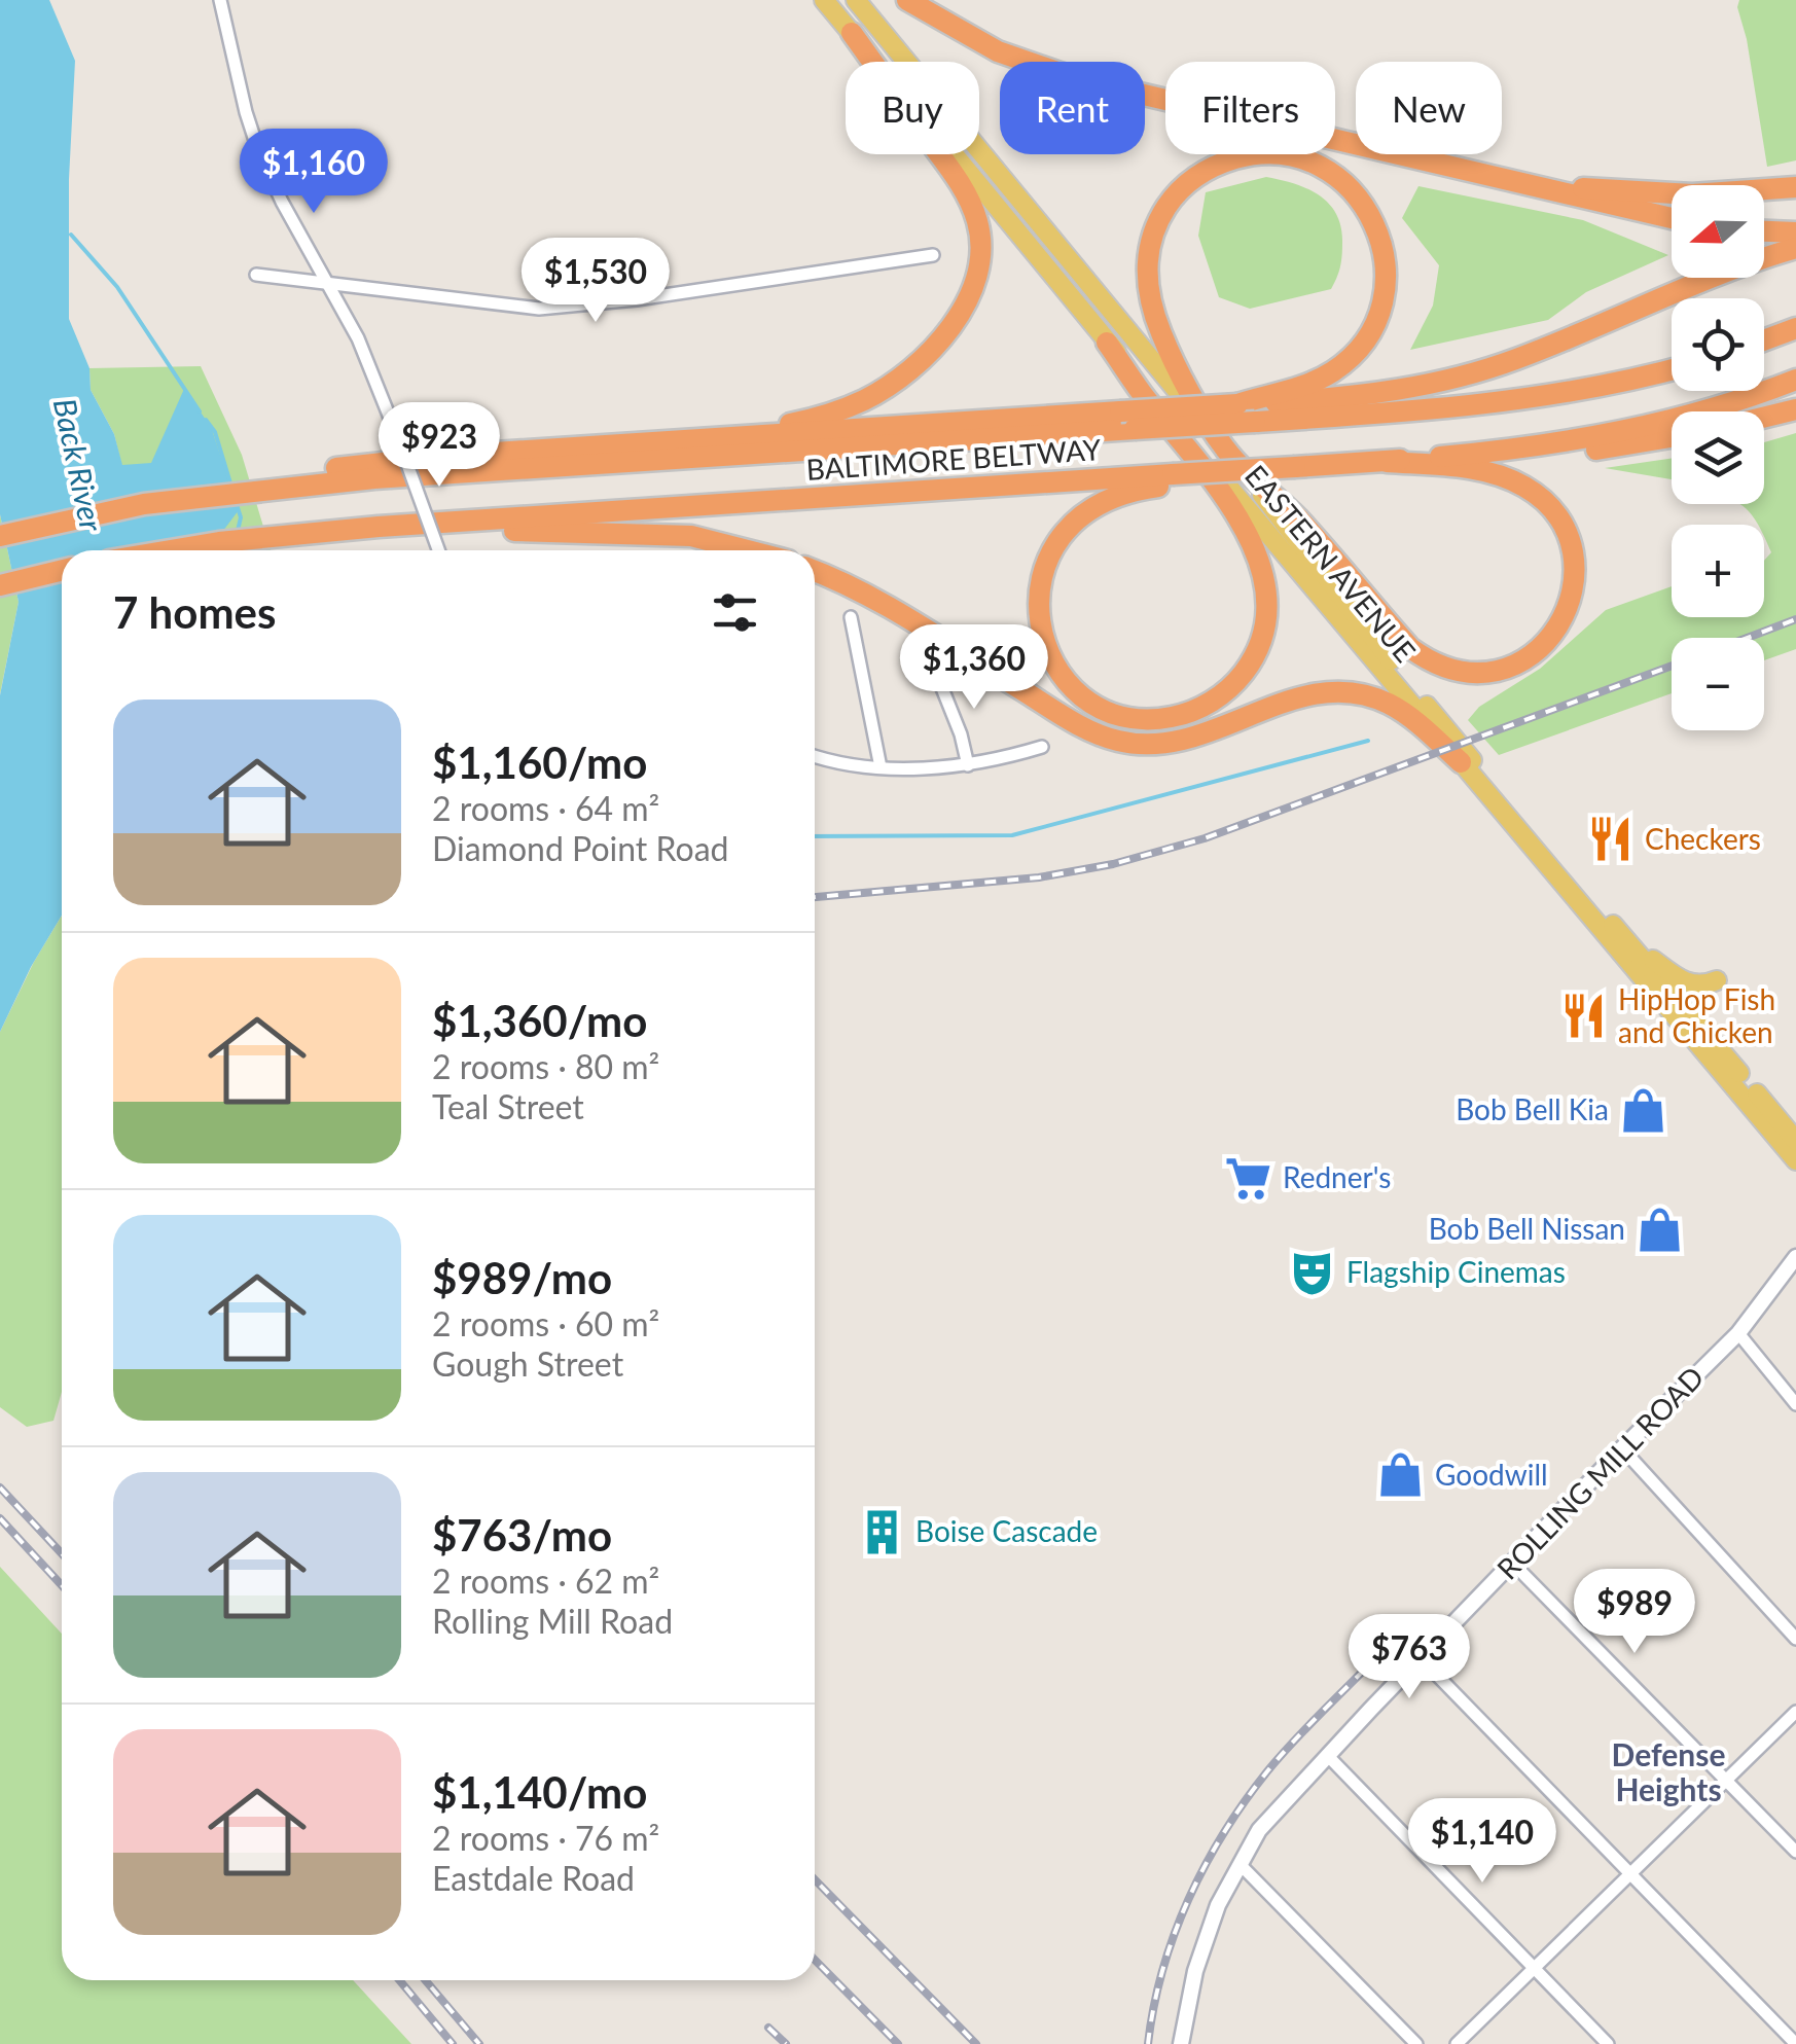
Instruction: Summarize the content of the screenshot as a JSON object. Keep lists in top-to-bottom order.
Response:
{
  "streets": {
    "highway": ["BALTIMORE BELTWAY"],
    "main road": ["EASTERN AVENUE"],
    "street": ["ROLLING MILL ROAD"]
  },
  "districts": ["Defense Heights"],
  "water": ["Back River"],
  "places": {
    "restaurant": ["Checkers", "HipHop Fish and Chicken"],
    "shop": ["Bob Bell Kia", "Bob Bell Nissan", "Goodwill"],
    "supermarket": ["Redner's"],
    "theatre": ["Flagship Cinemas"],
    "building": ["Boise Cascade"]
  },
  "north": "left",
  "page": {
    "chip": [
      "Buy",
      "Rent",
      "Filters",
      "New"
    ],
    "price": [
      "$1,160",
      "$1,530",
      "$923",
      "$1,360",
      "$989",
      "$763",
      "$1,140"
    ],
    "map_buttons": ["+", "−"],
    "heading": "7 homes",
    "list": [
      {
        "name": "$1,160/mo",
        "note": "2 rooms · 64 m² · Diamond Point Road"
      },
      {
        "name": "$1,360/mo",
        "note": "2 rooms · 80 m² · Teal Street"
      },
      {
        "name": "$989/mo",
        "note": "2 rooms · 60 m² · Gough Street"
      },
      {
        "name": "$763/mo",
        "note": "2 rooms · 62 m² · Rolling Mill Road"
      },
      {
        "name": "$1,140/mo",
        "note": "2 rooms · 76 m² · Eastdale Road"
      }
    ]
  }
}
